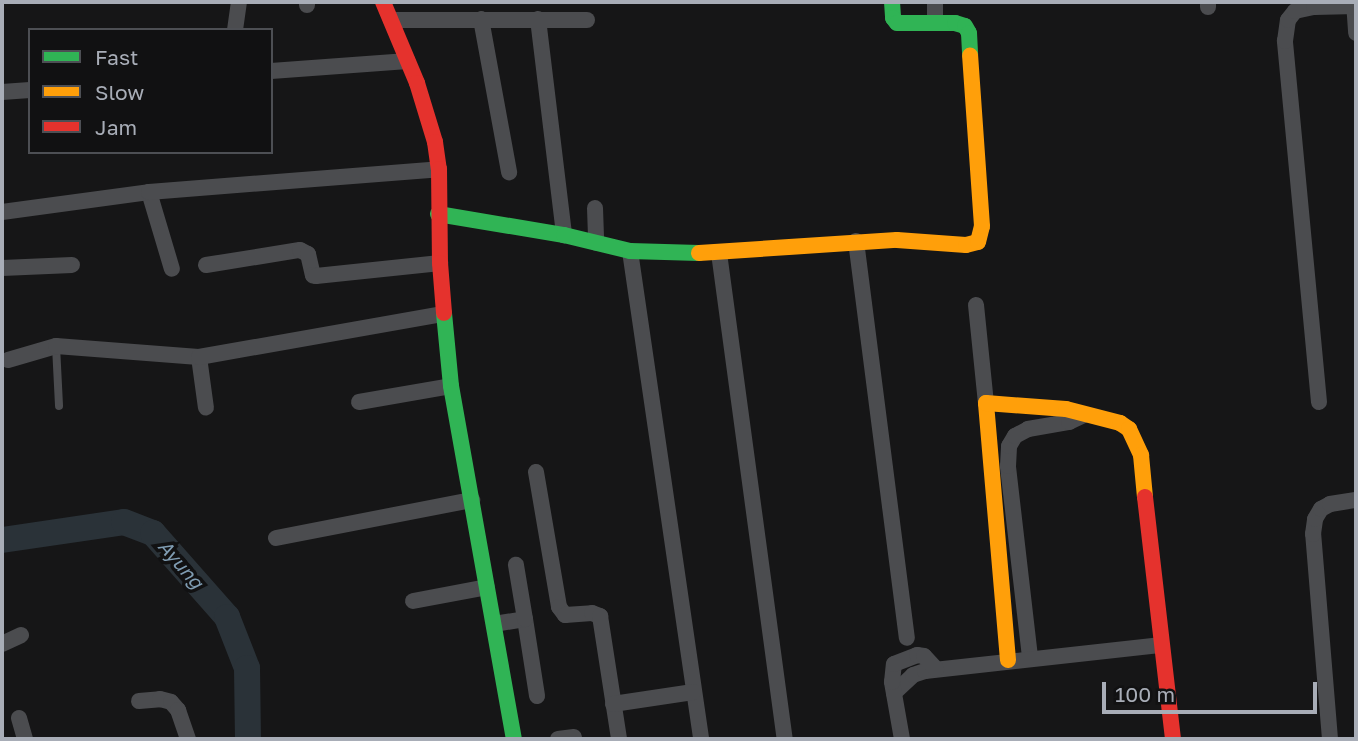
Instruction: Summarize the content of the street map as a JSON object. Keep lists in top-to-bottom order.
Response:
{
  "water": ["Ayung"],
  "legend": ["Fast", "Slow", "Jam"],
  "scale_bar": "100 m"
}
